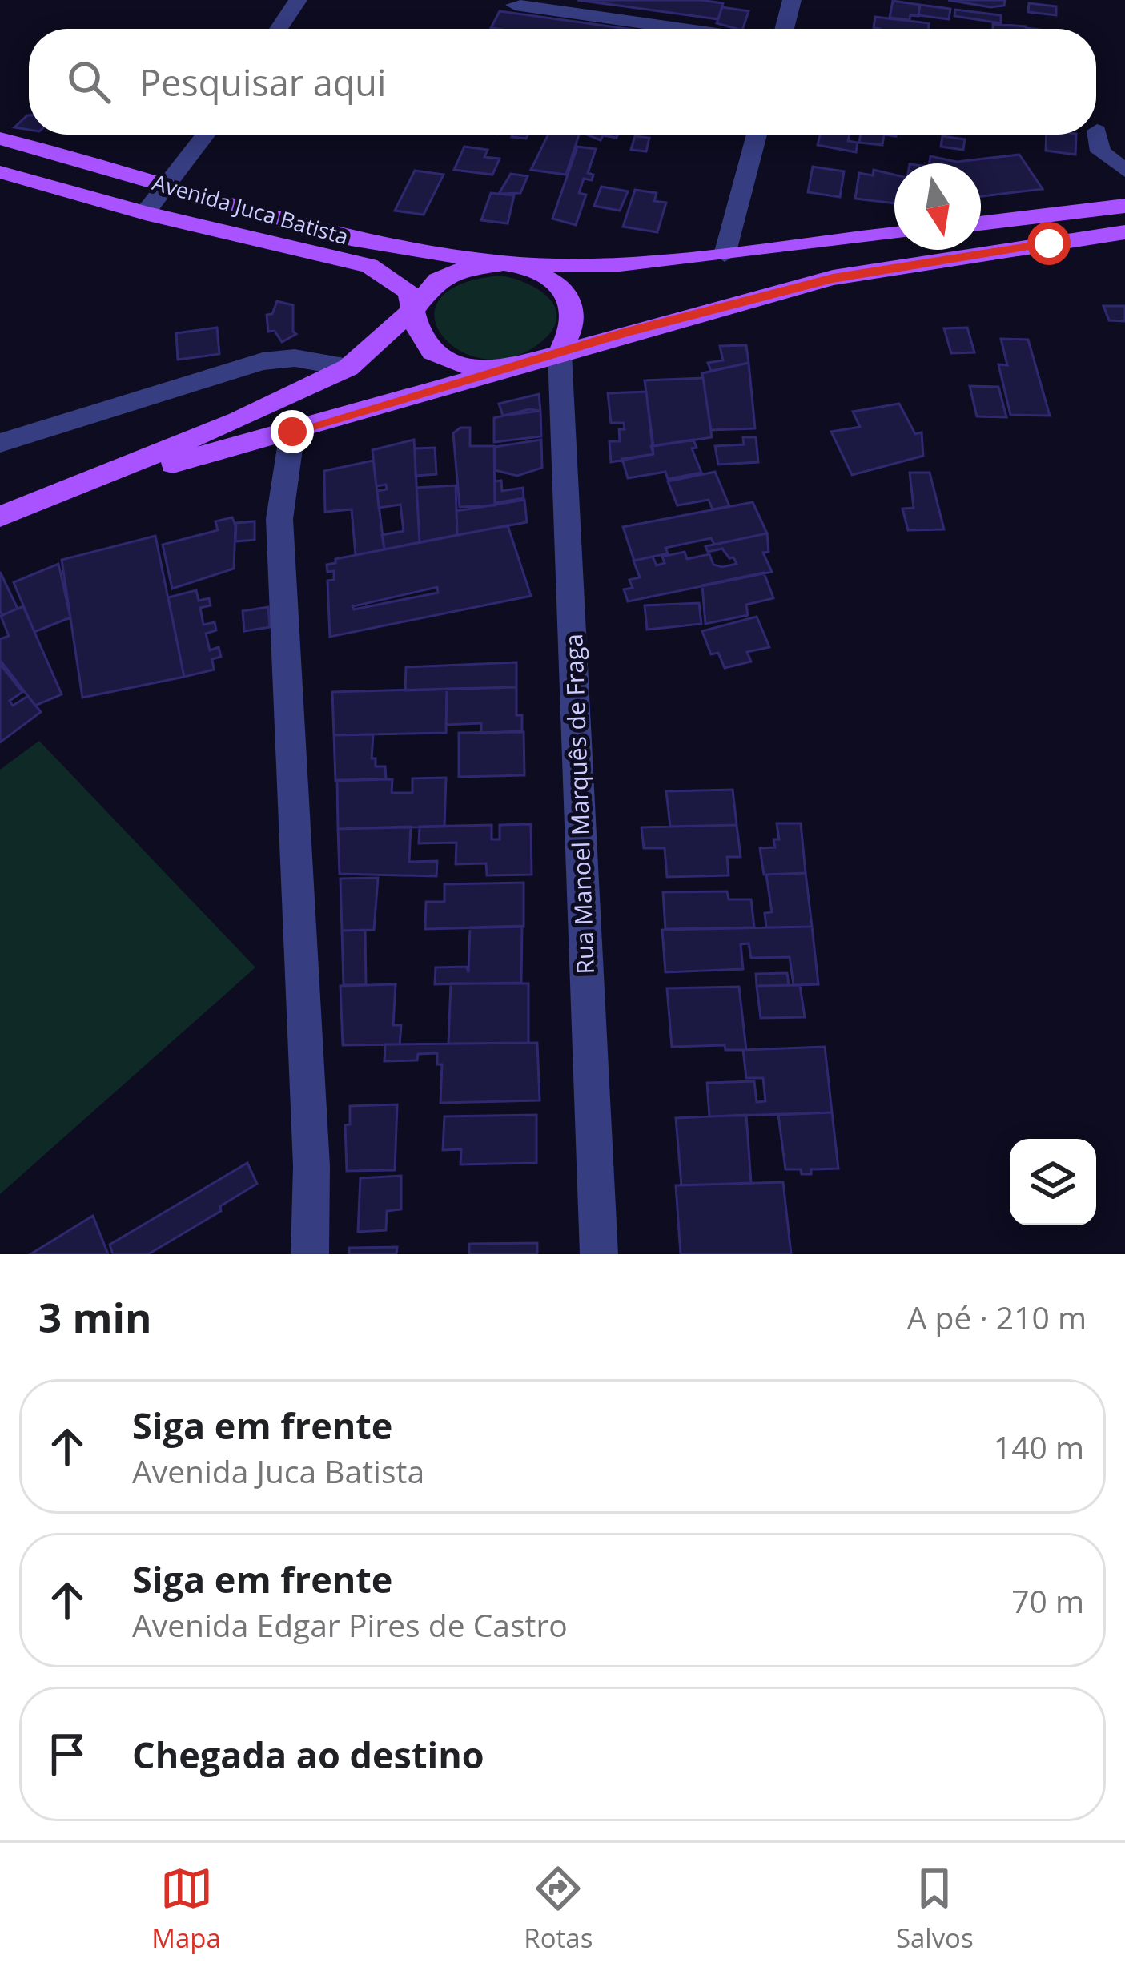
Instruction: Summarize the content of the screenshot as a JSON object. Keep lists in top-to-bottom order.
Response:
{
  "streets": {
    "main road": ["Avenida Juca Batista"],
    "street": ["Rua Manoel Marquês de Fraga"]
  },
  "crossings": [
    ["Avenida Juca Batista", "Rua Manoel Marquês de Fraga"]
  ],
  "north": "bottom",
  "page": {
    "search": "Pesquisar aqui",
    "heading": ["3 min", "A pé · 210 m"],
    "list": [
      ["Siga em frente", "Avenida Juca Batista", "140 m"],
      ["Siga em frente", "Avenida Edgar Pires de Castro", "70 m"],
      "Chegada ao destino"
    ],
    "nav": ["Mapa", "Rotas", "Salvos"]
  }
}
